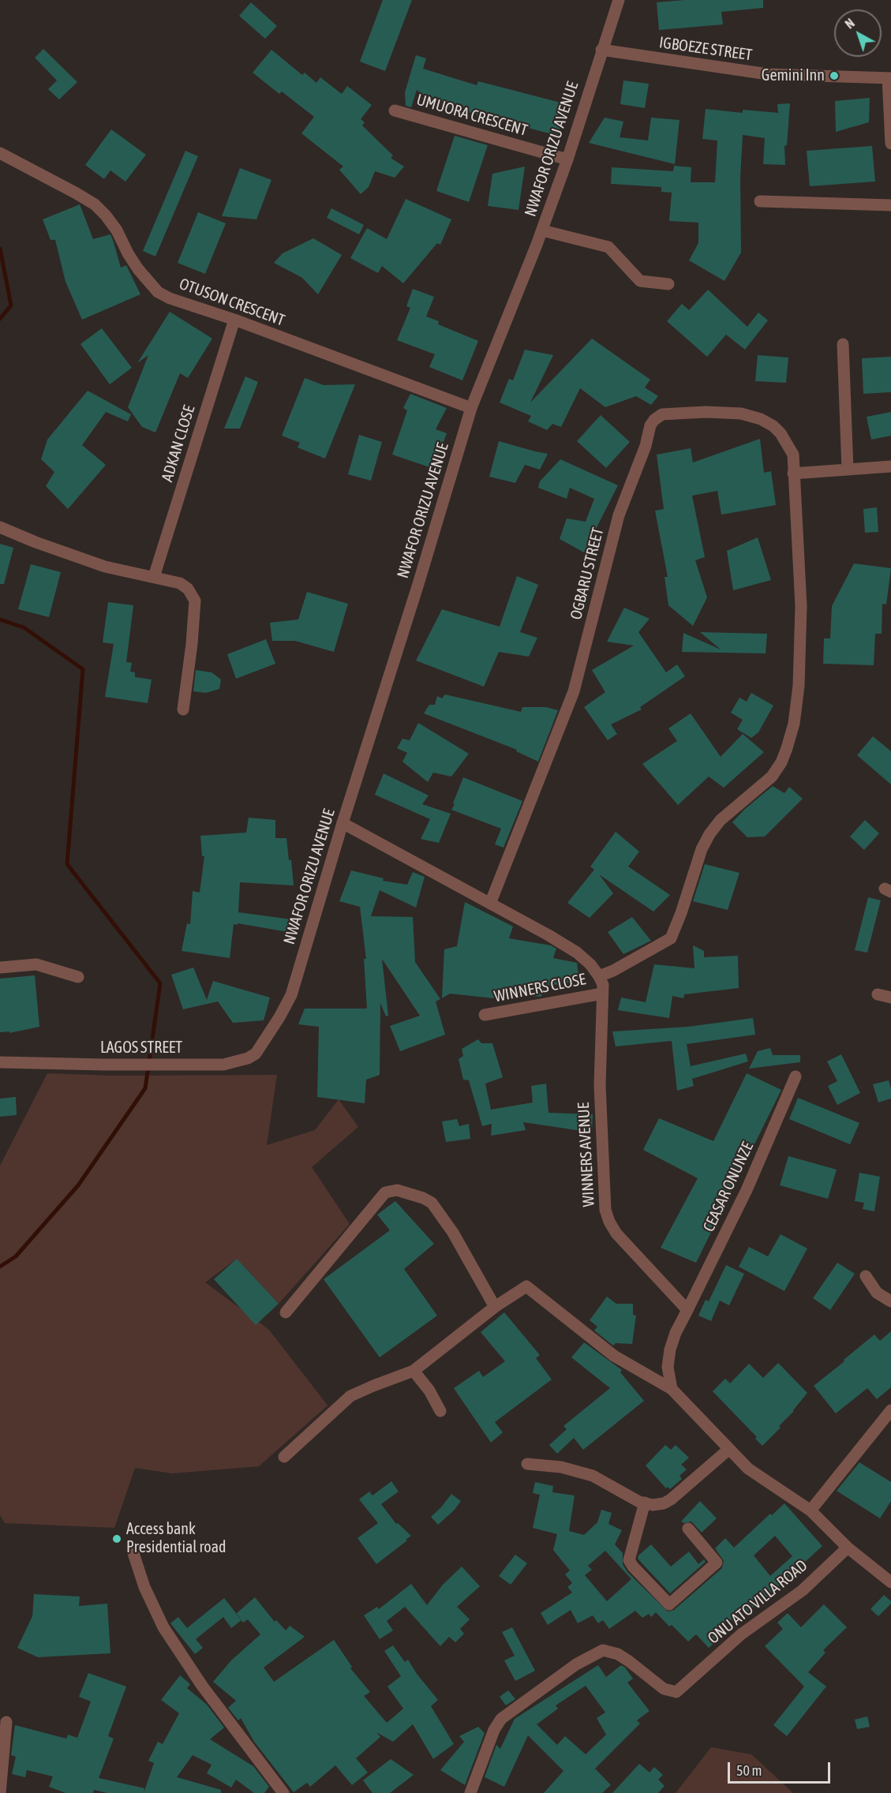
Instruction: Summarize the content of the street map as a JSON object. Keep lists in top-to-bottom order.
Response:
{
  "streets": {
    "street": [
      "IGBOEZE STREET",
      "UMUORA CRESCENT",
      "NWAFOR ORIZU AVENUE",
      "OTUSON CRESCENT",
      "ADKAN CLOSE",
      "OGBARU STREET",
      "WINNERS CLOSE",
      "LAGOS STREET",
      "WINNERS AVENUE",
      "CEASAR ONUNZE",
      "ONU ATO VILLA ROAD"
    ]
  },
  "crossings": [
    ["IGBOEZE STREET", "NWAFOR ORIZU AVENUE"],
    ["UMUORA CRESCENT", "NWAFOR ORIZU AVENUE"],
    ["NWAFOR ORIZU AVENUE", "OTUSON CRESCENT"],
    ["NWAFOR ORIZU AVENUE", "LAGOS STREET"],
    ["OTUSON CRESCENT", "ADKAN CLOSE"],
    ["OGBARU STREET", "WINNERS AVENUE"],
    ["WINNERS CLOSE", "WINNERS AVENUE"],
    ["WINNERS AVENUE", "CEASAR ONUNZE"]
  ],
  "places": ["Gemini Inn", "Access bank Presidential road"],
  "scale_bar": "50 m",
  "north": "top left"
}
